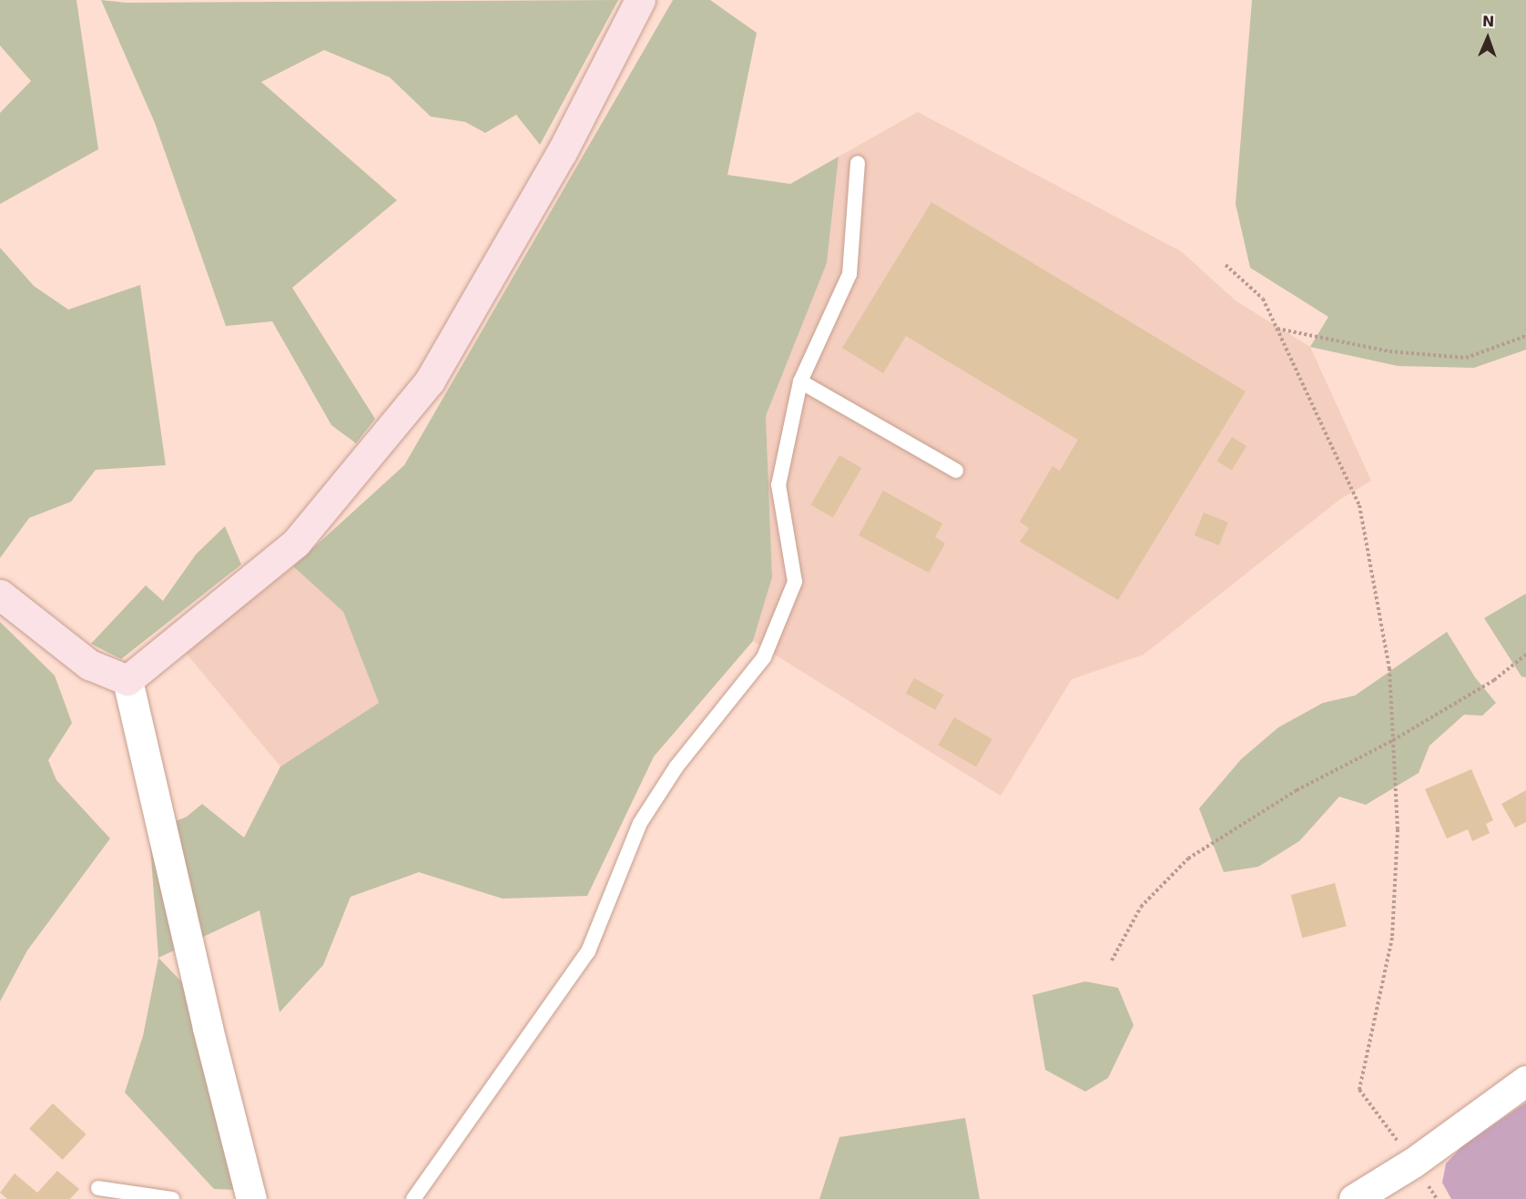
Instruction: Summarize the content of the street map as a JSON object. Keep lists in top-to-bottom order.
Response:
{
  "north": "top"
}
